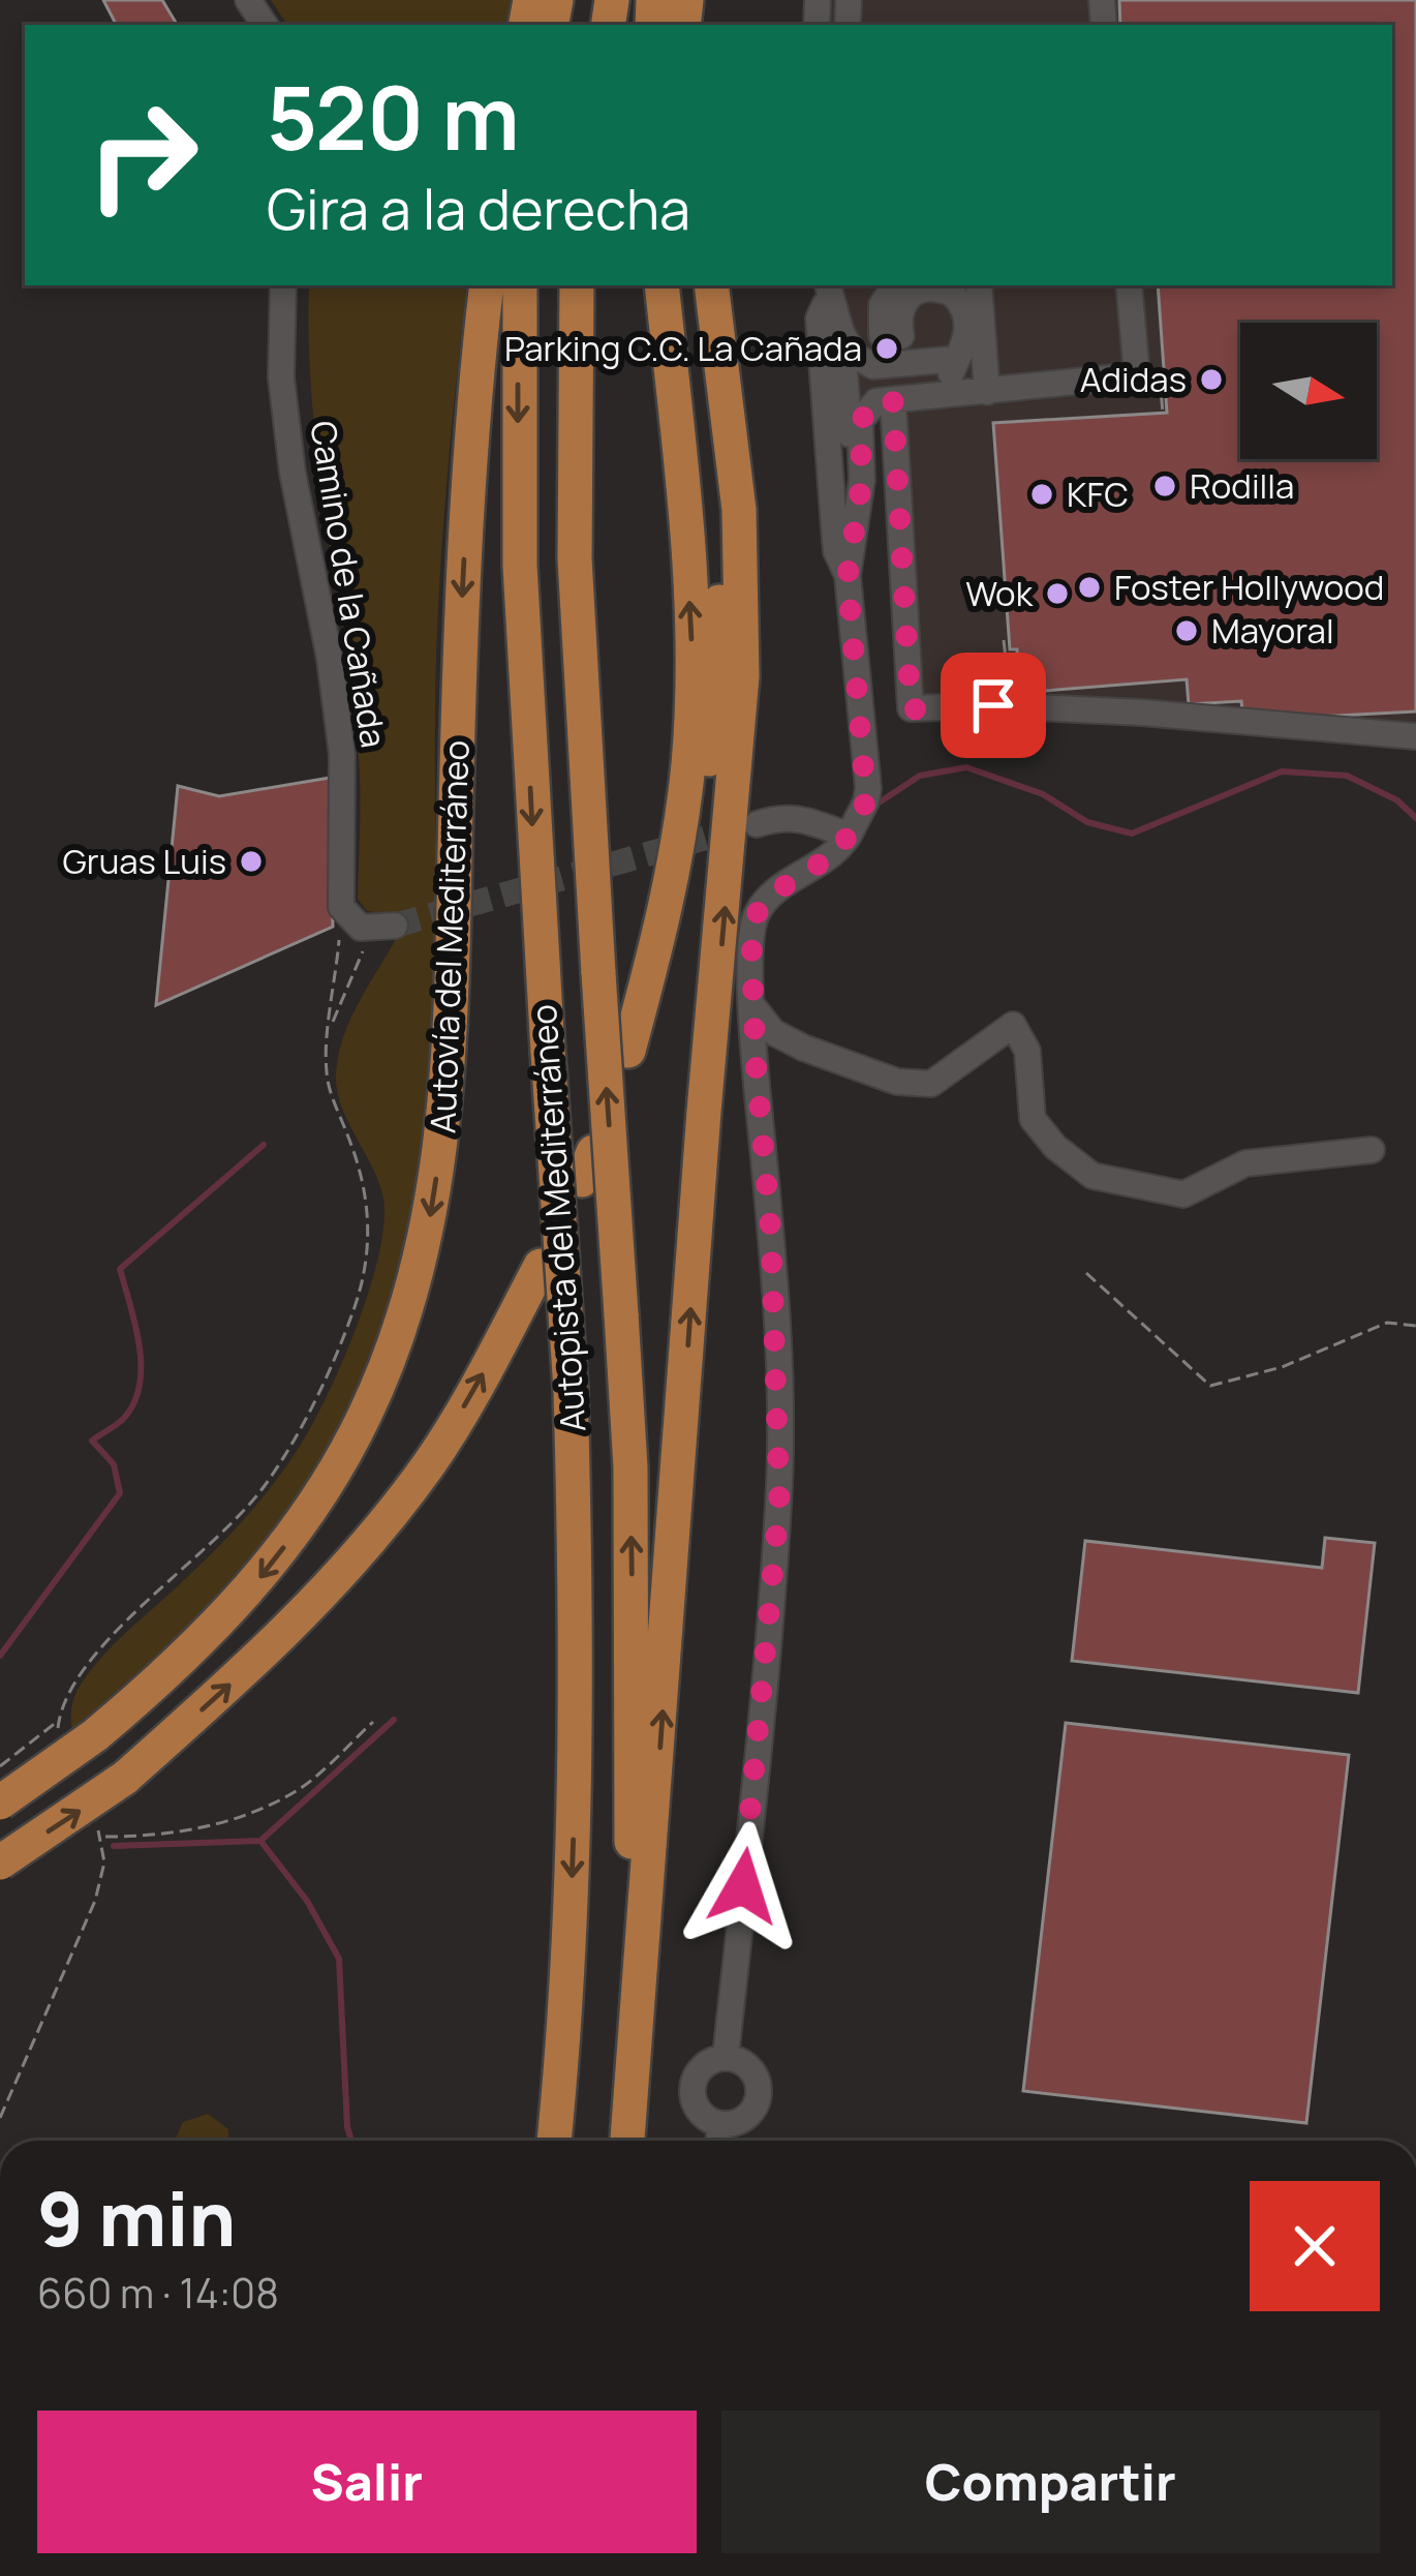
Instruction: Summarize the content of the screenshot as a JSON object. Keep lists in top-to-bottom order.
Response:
{
  "streets": {
    "highway": ["Autovía del Mediterráneo", "Autopista del Mediterráneo"],
    "street": ["Camino de la Cañada"]
  },
  "places": [
    "Parking C.C. La Cañada",
    "Adidas",
    "Rodilla",
    "KFC",
    "Foster Hollywood",
    "Wok",
    "Mayoral",
    "Gruas Luis"
  ],
  "north": "right",
  "page": {
    "turn": ["520 m", "Gira a la derecha"],
    "heading": ["9 min", "660 m · 14:08"],
    "buttons": ["Salir", "Compartir"]
  }
}
